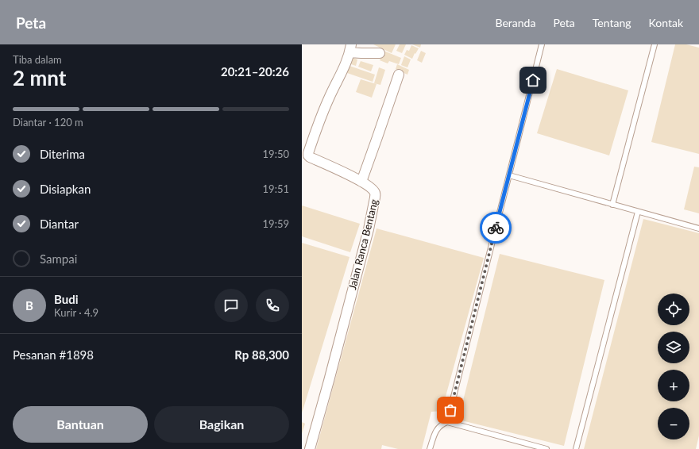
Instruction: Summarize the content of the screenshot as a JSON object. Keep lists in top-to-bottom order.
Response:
{
  "streets": {
    "street": ["Jalan Ranca Bentang"]
  },
  "page": {
    "header": "Peta",
    "nav": [
      "Beranda",
      "Peta",
      "Tentang",
      "Kontak"
    ],
    "heading": ["2 mnt", "Tiba dalam", "20:21–20:26"],
    "panel": [
      "Budi",
      "Kurir · 4.9",
      "Pesanan #1898",
      "Rp 88,300"
    ],
    "bar": "Diantar · 120 m",
    "list": [
      ["Diterima", "19:50"],
      ["Disiapkan", "19:51"],
      ["Diantar", "19:59"],
      "Sampai"
    ],
    "round": "B",
    "map_buttons": ["+", "−"],
    "buttons": ["Bantuan", "Bagikan"]
  }
}
